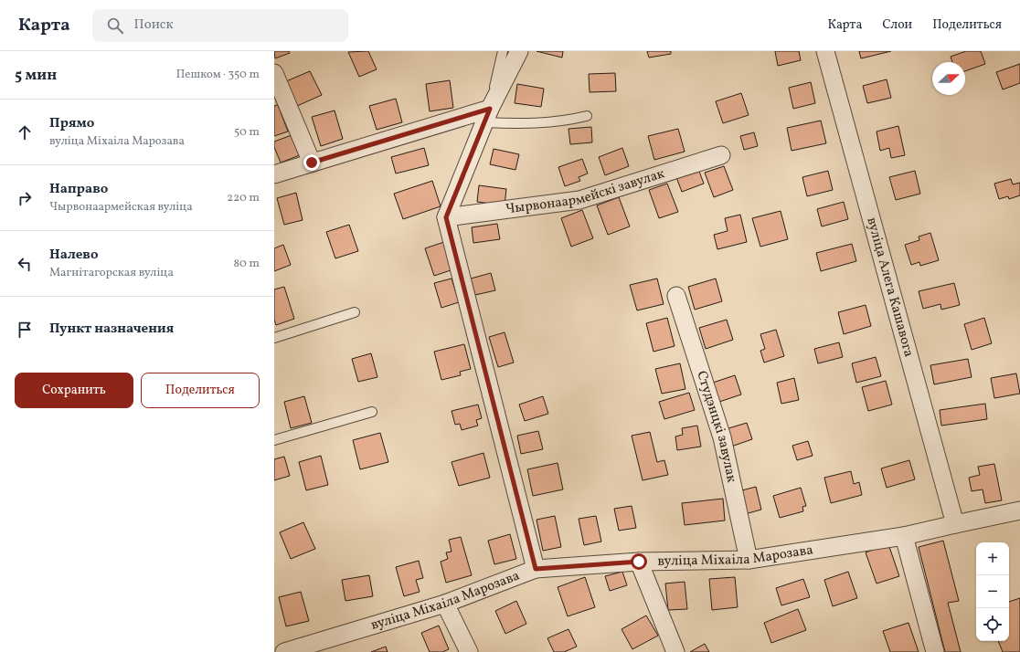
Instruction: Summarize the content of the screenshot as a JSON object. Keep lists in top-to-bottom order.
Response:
{
  "streets": {
    "street": [
      "Чырвонаармейскі завулак",
      "вуліца Алега Кашавога",
      "Студэнцкі завулак",
      "вуліца Міхаіла Марозава"
    ]
  },
  "crossings": [
    ["вуліца Алега Кашавога", "вуліца Міхаіла Марозава"],
    ["Студэнцкі завулак", "вуліца Міхаіла Марозава"]
  ],
  "north": "right",
  "page": {
    "header": "Карта",
    "search": "Поиск",
    "nav": ["Карта", "Слои", "Поделиться"],
    "heading": ["5 мин", "Пешком · 350 m"],
    "list": [
      ["Прямо", "вуліца Міхаіла Марозава", "50 m"],
      ["Направо", "Чырвонаармейская вуліца", "220 m"],
      ["Налево", "Магнітагорская вуліца", "80 m"],
      "Пункт назначения"
    ],
    "buttons": ["Сохранить", "Поделиться"],
    "map_buttons": ["+", "−"]
  }
}
